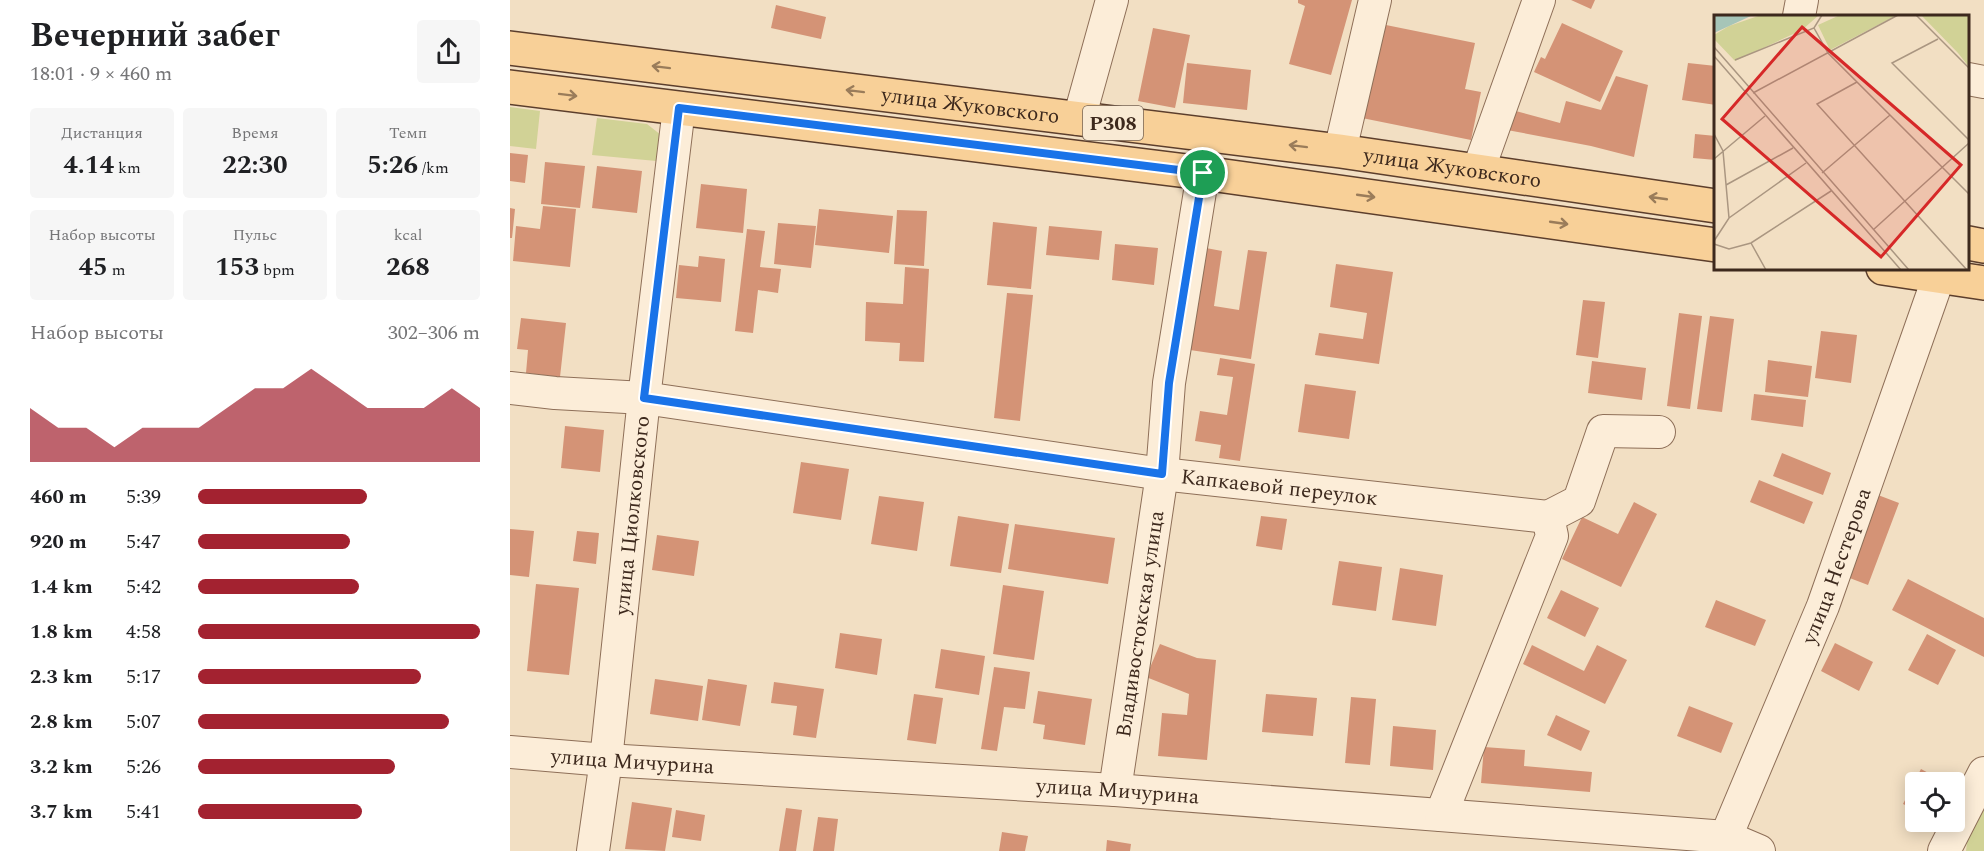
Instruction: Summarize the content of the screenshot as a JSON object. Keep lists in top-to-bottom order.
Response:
{
  "streets": {
    "main road": ["улица Жуковского", "P308"],
    "street": [
      "Капкаевой переулок",
      "улица Циолковского",
      "улица Нестерова",
      "Владивостокская улица",
      "улица Мичурина"
    ]
  },
  "crossings": [
    ["P308", "улица Циолковского"],
    ["P308", "Владивостокская улица"],
    ["Капкаевой переулок", "улица Циолковского"],
    ["Капкаевой переулок", "Владивостокская улица"],
    ["улица Циолковского", "улица Мичурина"],
    ["улица Нестерова", "улица Мичурина"],
    ["Владивостокская улица", "улица Мичурина"]
  ],
  "page": {
    "heading": ["Вечерний забег", "18:01 · 9 × 460 m"],
    "stats": [
      ["Дистанция", "4.14 km"],
      ["Время", "22:30"],
      ["Темп", "5:26 /km"],
      ["Набор высоты", "45 m"],
      ["Пульс", "153 bpm"],
      ["kcal", "268"]
    ],
    "chart": ["Набор высоты", "302–306 m"],
    "list": [
      {
        "name": "460 m",
        "note": "5:39"
      },
      {
        "name": "920 m",
        "note": "5:47"
      },
      {
        "name": "1.4 km",
        "note": "5:42"
      },
      {
        "name": "1.8 km",
        "note": "4:58"
      },
      {
        "name": "2.3 km",
        "note": "5:17"
      },
      {
        "name": "2.8 km",
        "note": "5:07"
      },
      {
        "name": "3.2 km",
        "note": "5:26"
      },
      {
        "name": "3.7 km",
        "note": "5:41"
      }
    ]
  }
}
